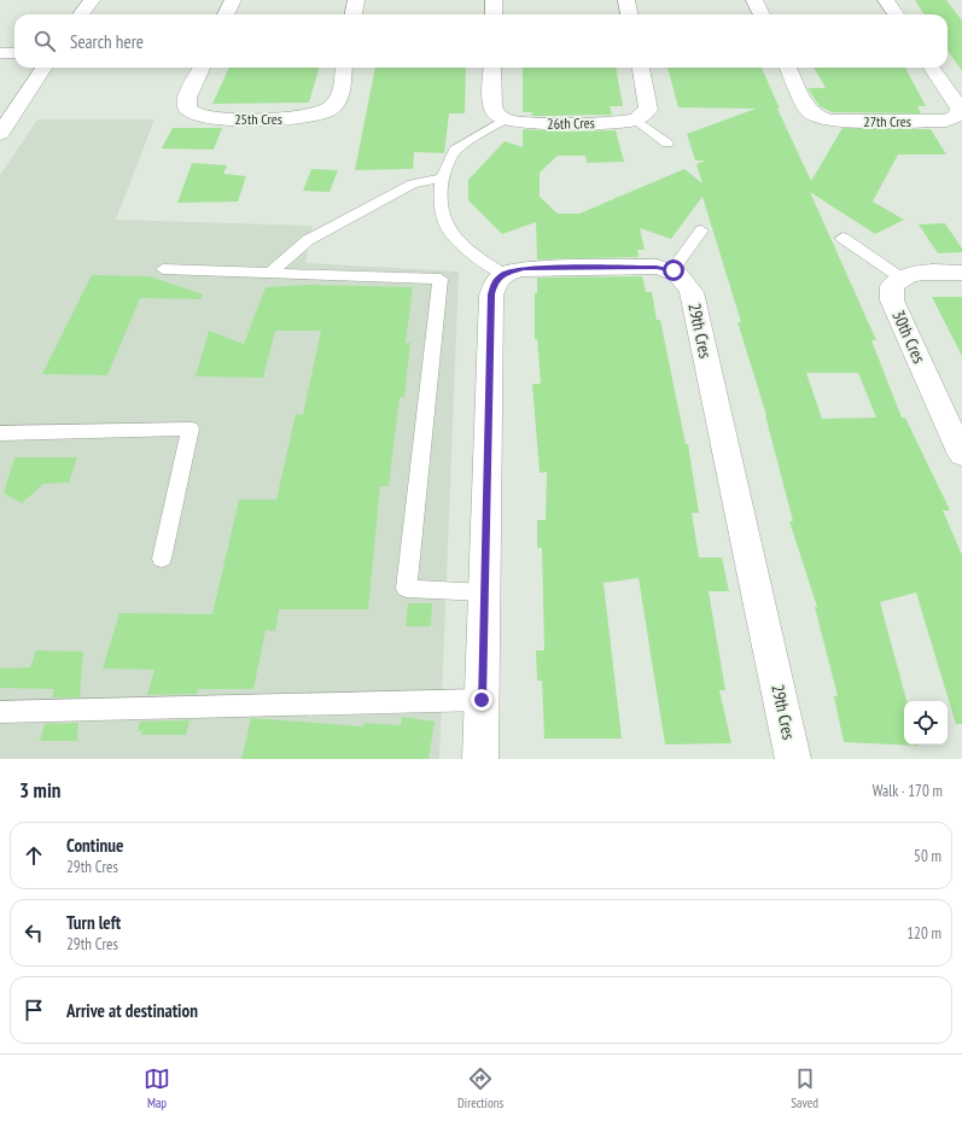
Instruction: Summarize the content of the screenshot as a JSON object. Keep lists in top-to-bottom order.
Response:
{
  "streets": {
    "street": [
      "25th Cres",
      "27th Cres",
      "26th Cres",
      "29th Cres",
      "30th Cres"
    ]
  },
  "page": {
    "search": "Search here",
    "heading": ["3 min", "Walk · 170 m"],
    "list": [
      ["Continue", "29th Cres", "50 m"],
      ["Turn left", "29th Cres", "120 m"],
      "Arrive at destination"
    ],
    "nav": ["Map", "Directions", "Saved"]
  }
}
